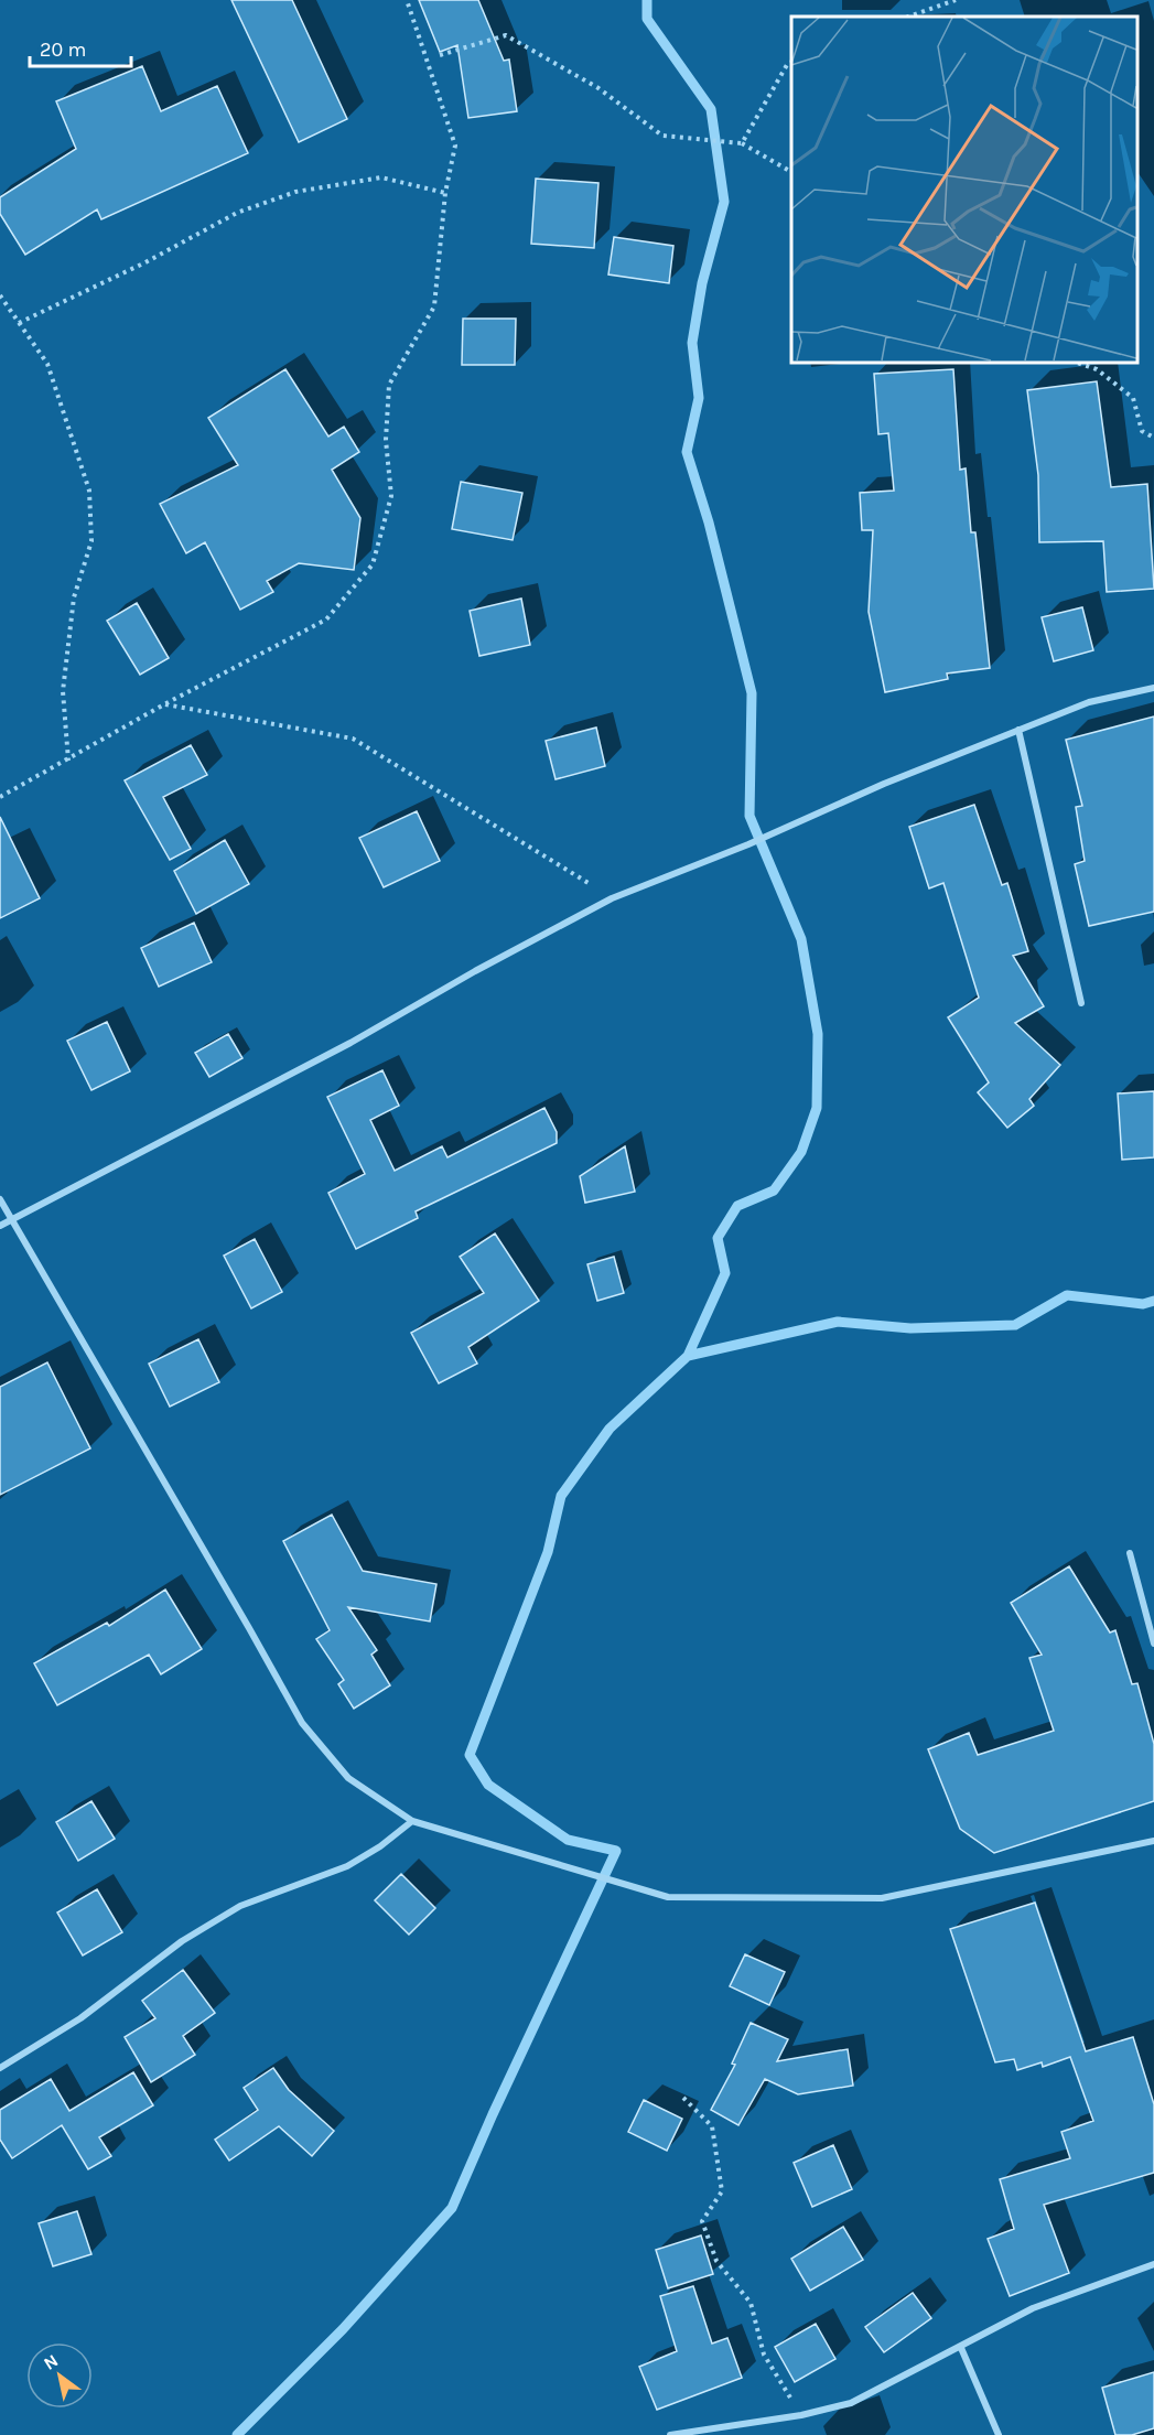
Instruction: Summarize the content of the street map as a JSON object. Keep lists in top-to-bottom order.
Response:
{
  "scale_bar": "20 m",
  "north": "top left"
}
